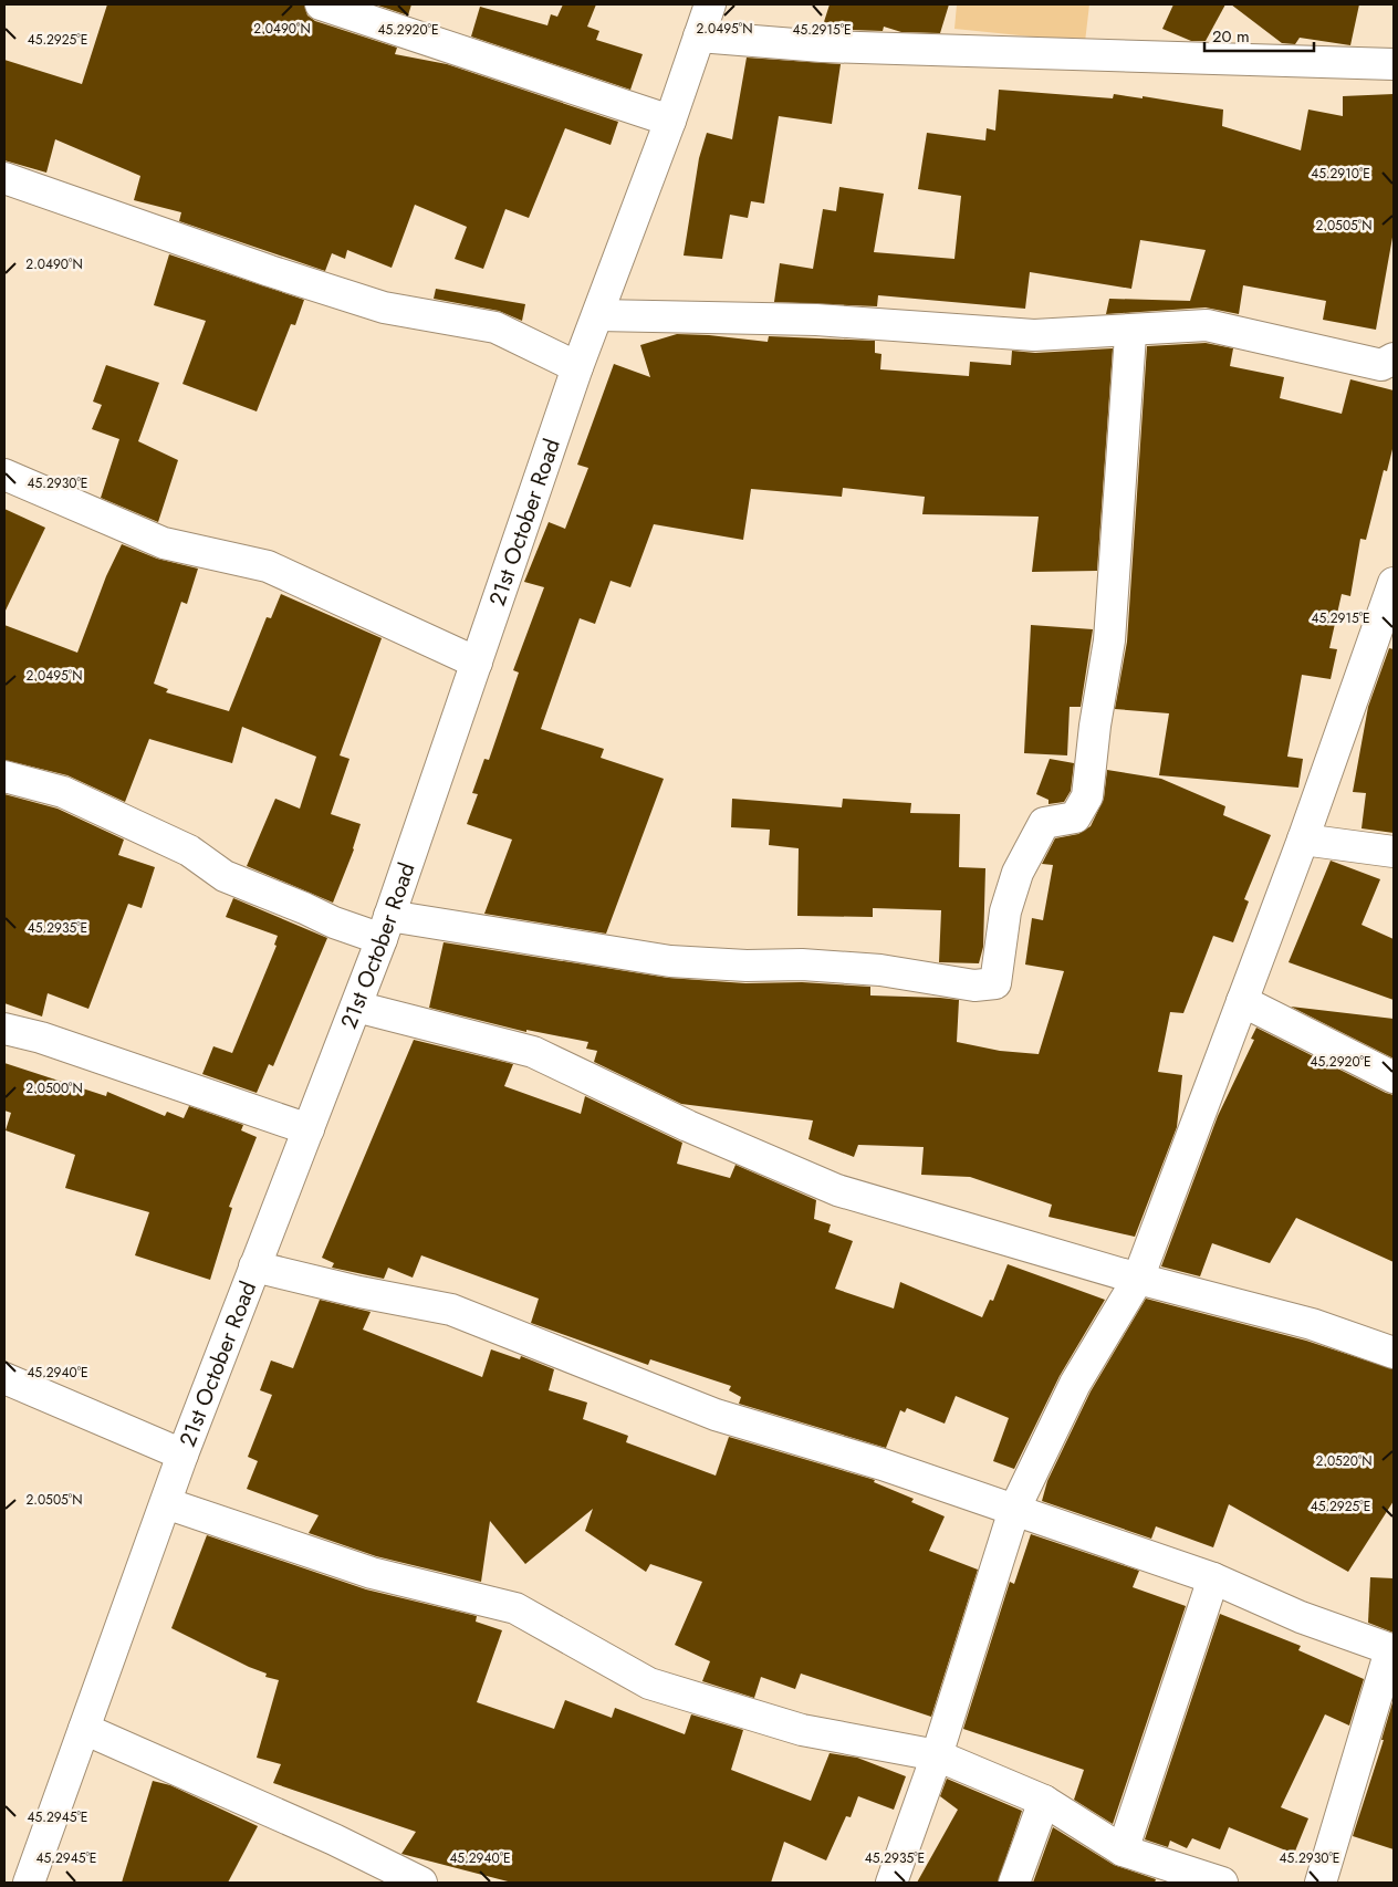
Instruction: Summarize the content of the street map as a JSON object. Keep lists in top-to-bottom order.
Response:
{
  "streets": {
    "street": ["21st October Road"]
  },
  "scale_bar": "20 m",
  "coordinates": [
    "2.0490°N",
    "2.0495°N",
    "45.2920°E",
    "45.2915°E",
    "45.2925°E",
    "45.2910°E",
    "2.0505°N",
    "45.2930°E",
    "45.2935°E",
    "2.0500°N",
    "45.2940°E",
    "2.0520°N",
    "45.2945°E"
  ]
}
